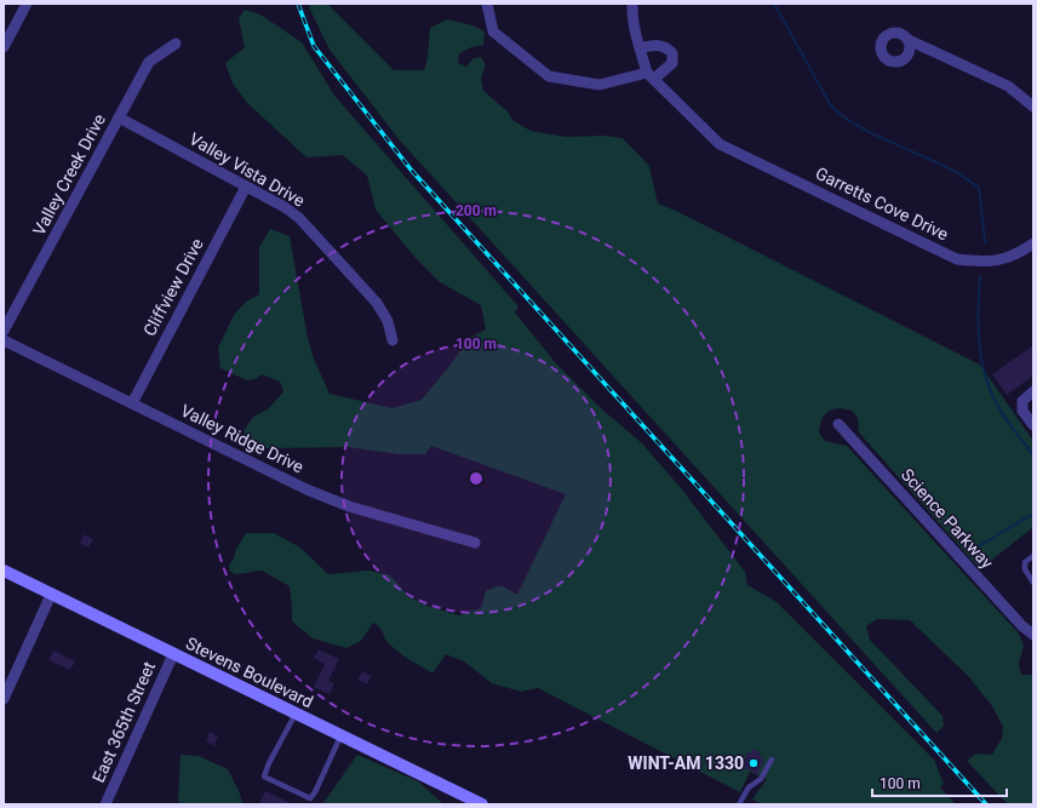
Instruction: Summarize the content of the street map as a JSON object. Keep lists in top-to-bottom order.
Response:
{
  "streets": {
    "street": [
      "Valley Vista Drive",
      "Valley Creek Drive",
      "Garretts Cove Drive",
      "Cliffview Drive",
      "Valley Ridge Drive",
      "Science Parkway",
      "Stevens Boulevard",
      "East 365th Street"
    ]
  },
  "crossings": [
    ["Valley Vista Drive", "Valley Creek Drive"],
    ["Valley Vista Drive", "Cliffview Drive"],
    ["Cliffview Drive", "Valley Ridge Drive"],
    ["Stevens Boulevard", "East 365th Street"]
  ],
  "places": ["WINT-AM 1330"],
  "scale_bar": "100 m",
  "rings": ["200 m", "100 m"]
}
